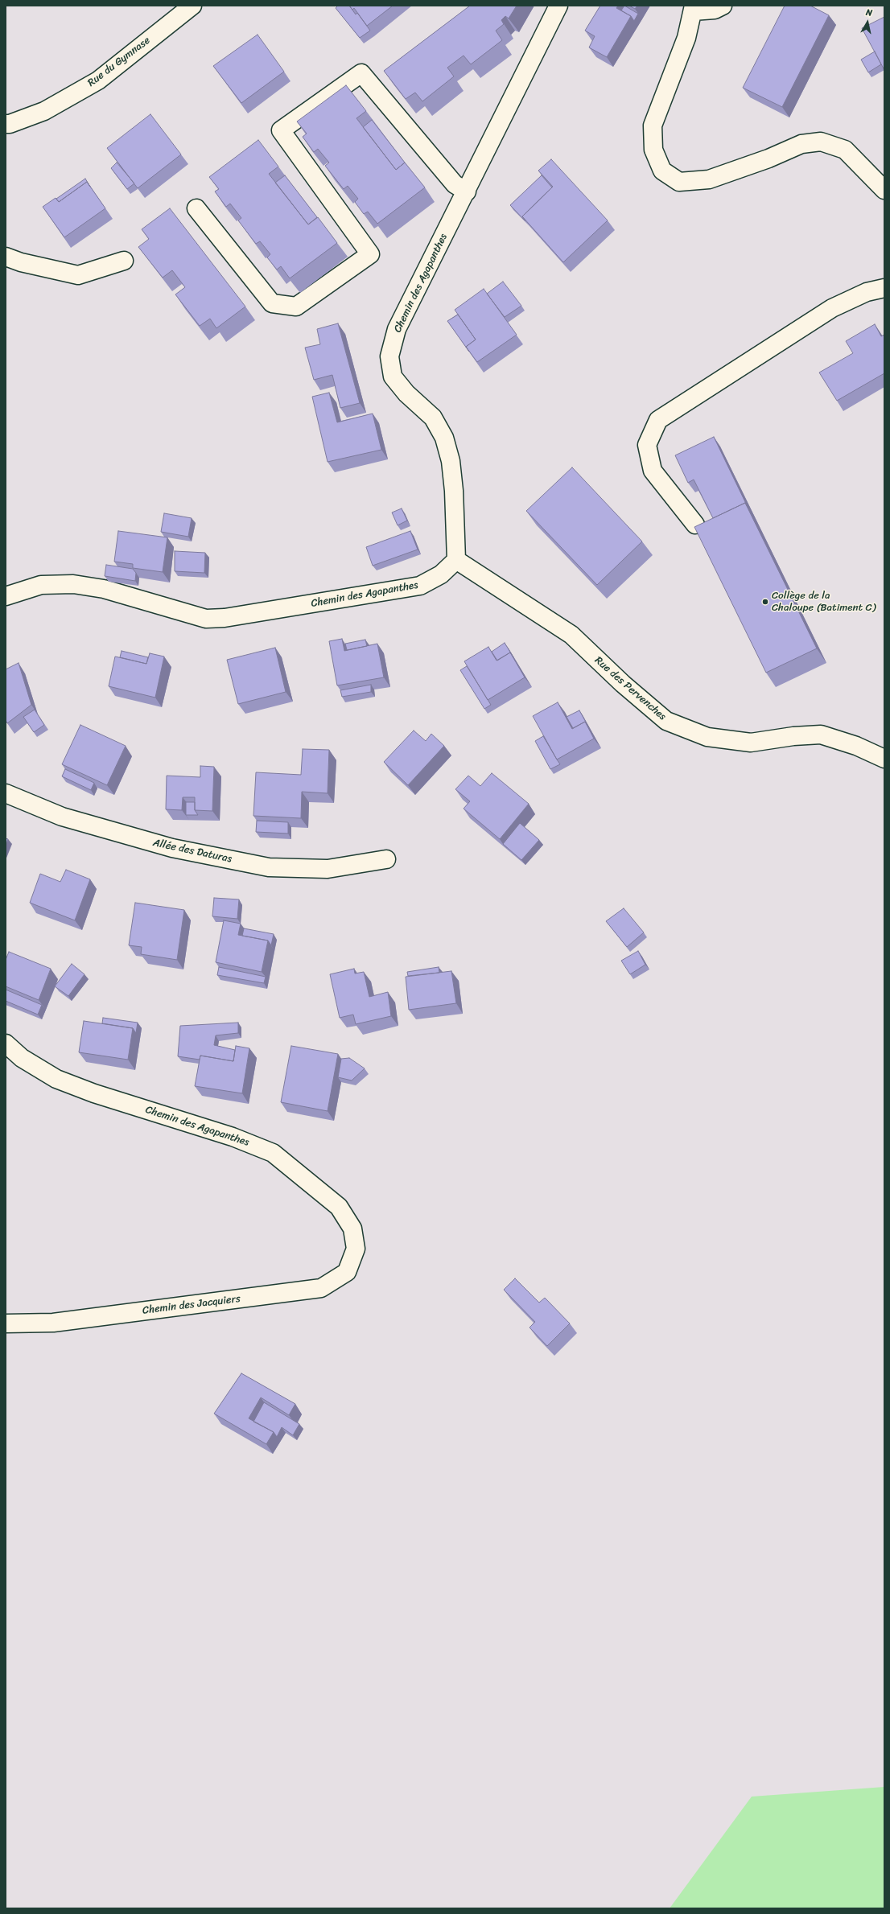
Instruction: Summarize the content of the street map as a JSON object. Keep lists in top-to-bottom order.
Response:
{
  "streets": {
    "street": [
      "Rue du Gymnase",
      "Chemin des Agapanthes",
      "Rue des Pervenches",
      "Allée des Daturas",
      "Chemin des Jacquiers"
    ]
  },
  "crossings": [
    ["Chemin des Agapanthes", "Rue des Pervenches"],
    ["Chemin des Agapanthes", "Chemin des Jacquiers"]
  ],
  "places": ["Collège de la Chaloupe (Batiment C)"],
  "north": "top"
}
